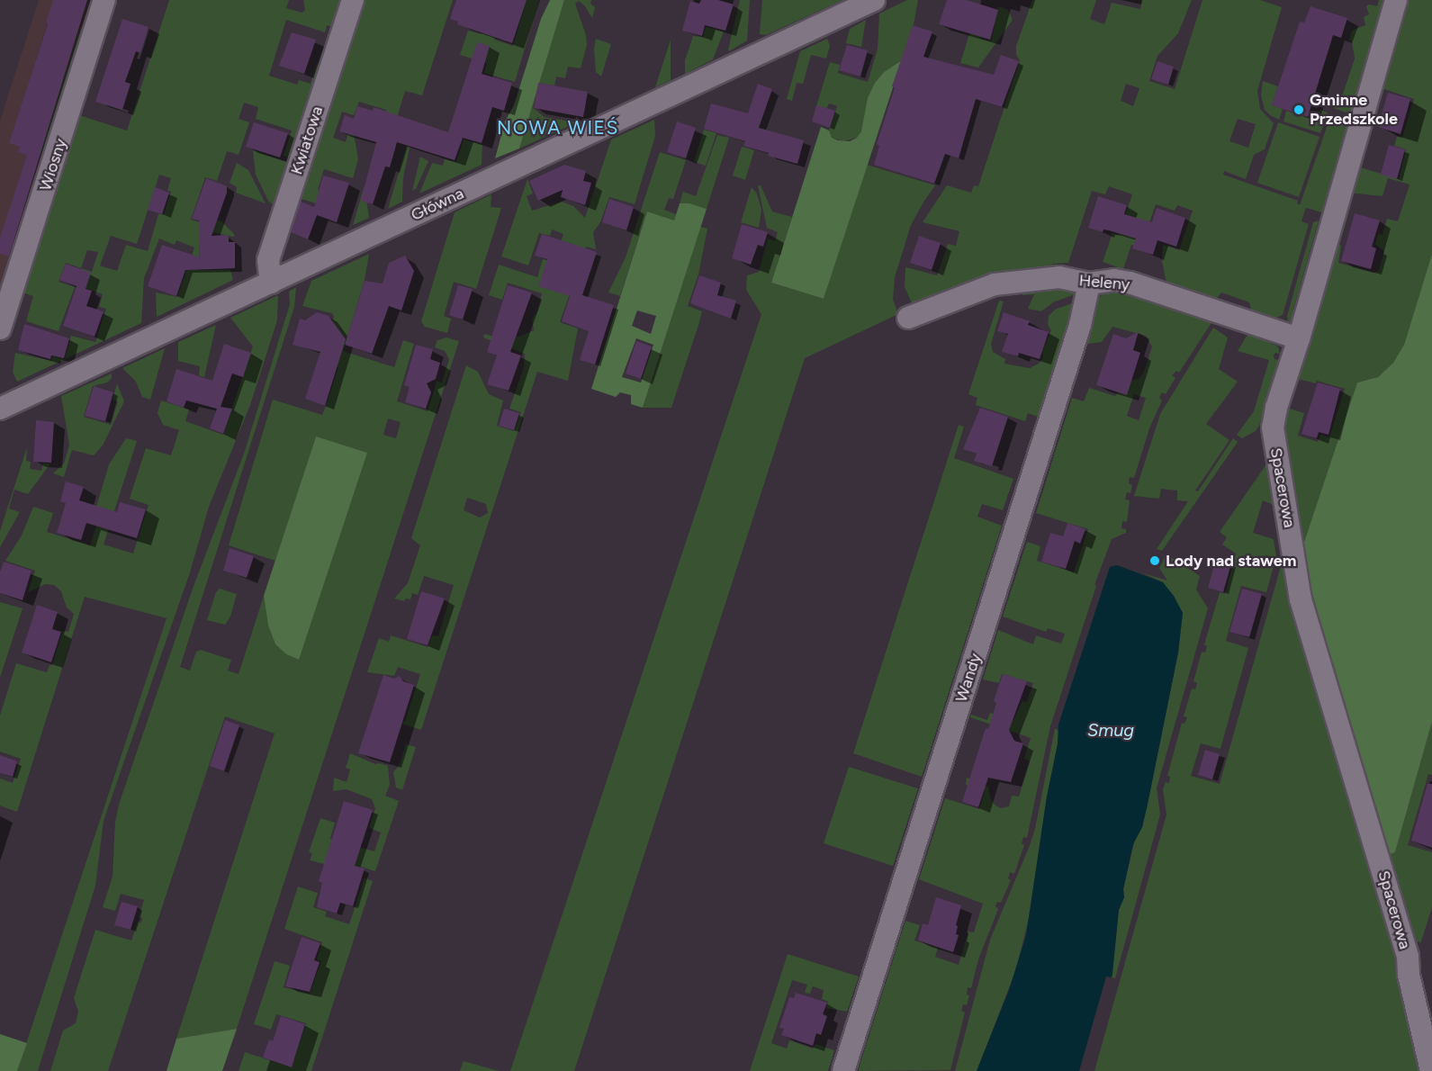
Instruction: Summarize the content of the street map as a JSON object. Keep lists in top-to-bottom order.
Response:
{
  "streets": {
    "street": [
      "Kwiatowa",
      "Wiosny",
      "Główna",
      "Heleny",
      "Spacerowa",
      "Wandy"
    ]
  },
  "crossings": [
    ["Kwiatowa", "Główna"],
    ["Heleny", "Spacerowa"],
    ["Heleny", "Wandy"]
  ],
  "districts": ["NOWA WIEŚ"],
  "water": ["Smug"],
  "places": ["Gminne Przedszkole", "Lody nad stawem"]
}
